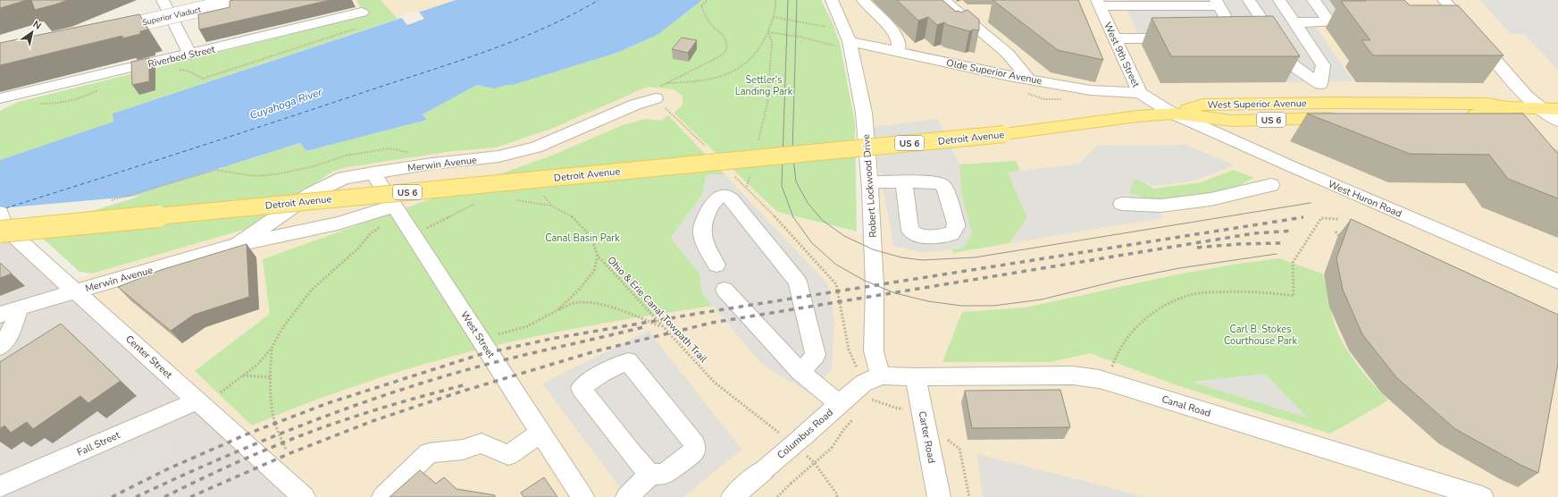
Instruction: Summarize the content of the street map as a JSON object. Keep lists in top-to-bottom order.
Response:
{
  "streets": {
    "main road": ["West Superior Avenue", "US 6", "Detroit Avenue"],
    "street": [
      "Superior Viaduct",
      "West 9th Street",
      "Riverbed Street",
      "Olde Superior Avenue",
      "Merwin Avenue",
      "Robert Lockwood Drive",
      "West Huron Road",
      "West Street",
      "Center Street",
      "Canal Road",
      "Columbus Road",
      "Carter Road",
      "Fall Street"
    ],
    "path": ["Ohio & Erie Canal Towpath Trail"]
  },
  "crossings": [
    ["West 9th Street", "Olde Superior Avenue"],
    ["West 9th Street", "West Superior Avenue"],
    ["West 9th Street", "Detroit Avenue"],
    ["West 9th Street", "West Huron Road"],
    ["Olde Superior Avenue", "Robert Lockwood Drive"],
    ["West Superior Avenue", "Detroit Avenue"],
    ["West Superior Avenue", "West Huron Road"],
    ["Detroit Avenue", "West Huron Road"],
    ["Detroit Avenue", "Center Street"],
    ["Merwin Avenue", "West Street"],
    ["Merwin Avenue", "Center Street"],
    ["Robert Lockwood Drive", "Canal Road"],
    ["Robert Lockwood Drive", "Columbus Road"],
    ["Ohio & Erie Canal Towpath Trail", "Columbus Road"],
    ["Center Street", "Fall Street"],
    ["Canal Road", "Columbus Road"],
    ["Canal Road", "Carter Road"]
  ],
  "water": ["Cuyahoga River"],
  "parks": ["Settler's Landing Park", "Canal Basin Park", "Carl B. Stokes Courthouse Park"],
  "north": "top right"
}
